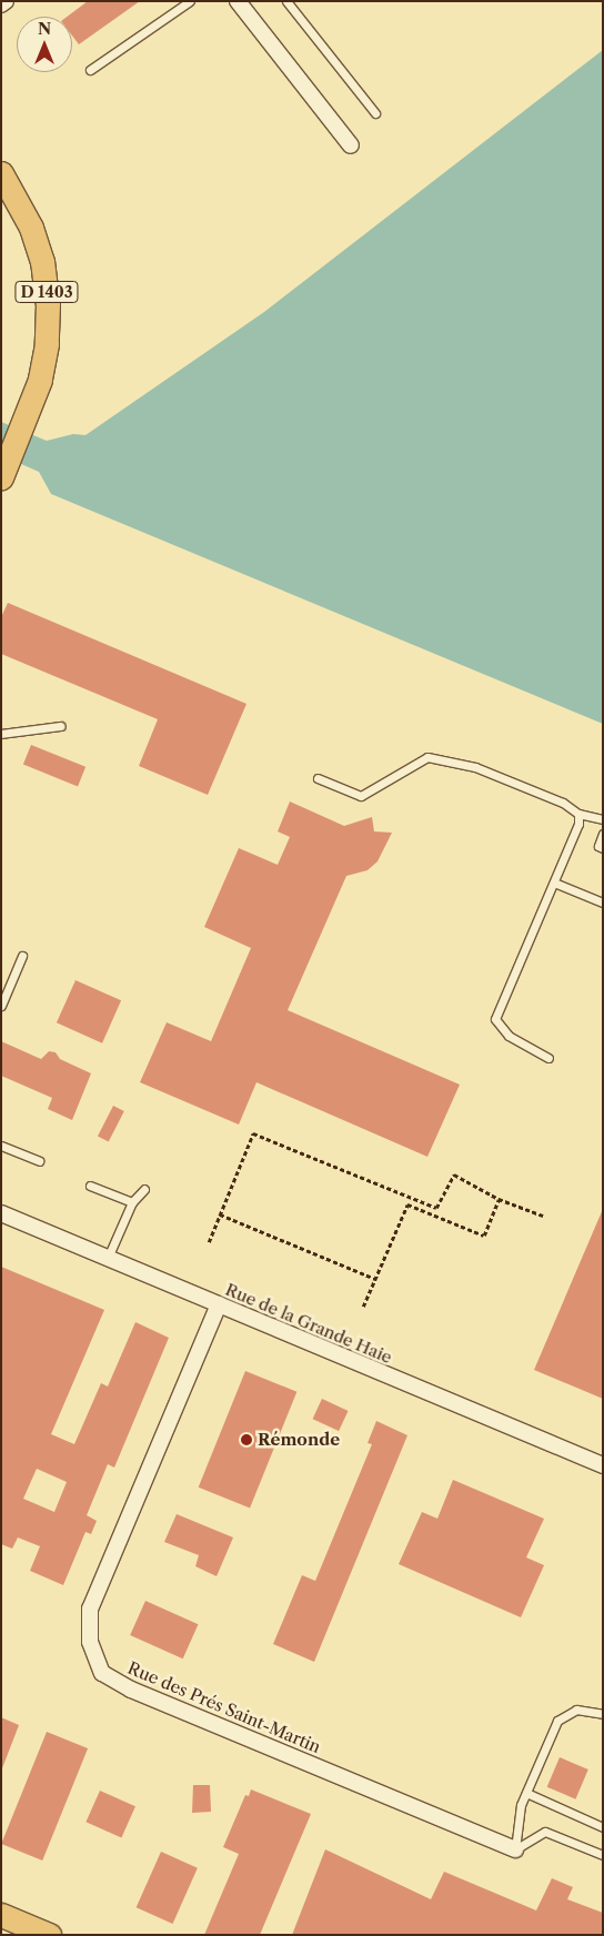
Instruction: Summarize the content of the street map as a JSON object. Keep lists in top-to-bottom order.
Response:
{
  "streets": {
    "main road": ["D 1403"],
    "street": ["Rue de la Grande Haie", "Rue des Prés Saint-Martin"]
  },
  "crossings": [
    ["Rue de la Grande Haie", "Rue des Prés Saint-Martin"]
  ],
  "places": ["Rémonde"],
  "north": "top"
}
